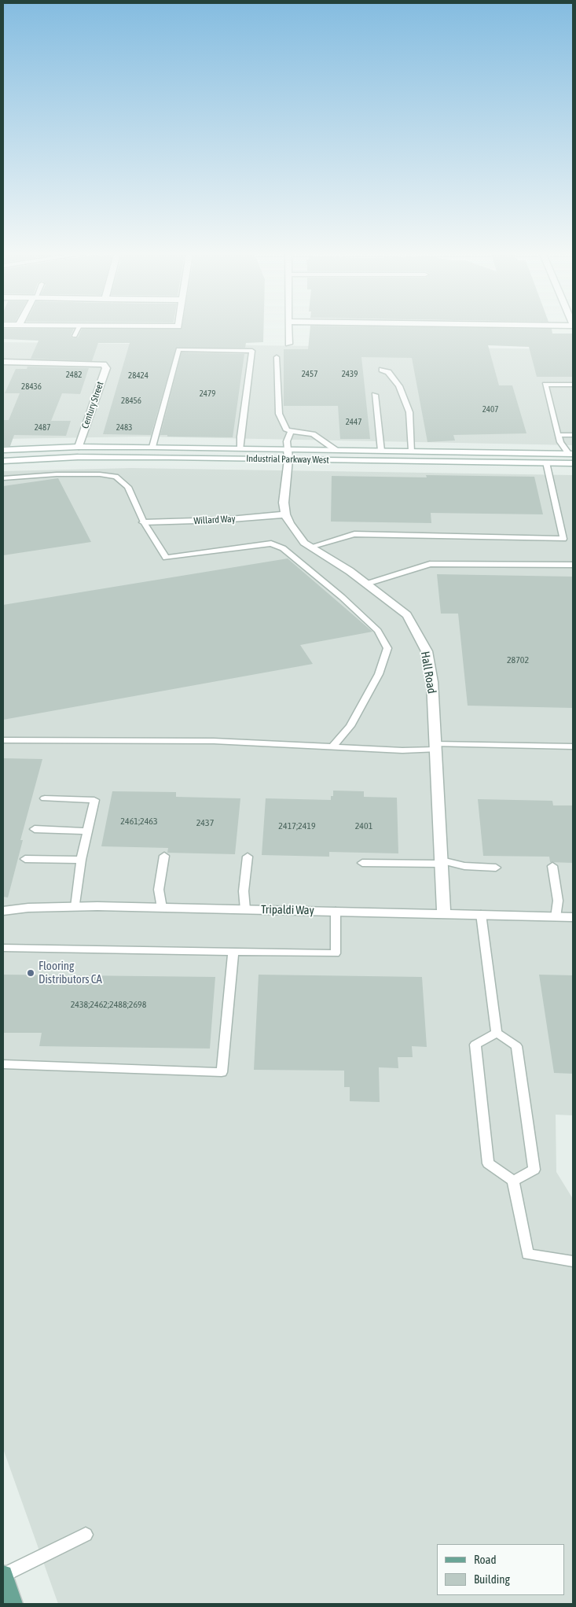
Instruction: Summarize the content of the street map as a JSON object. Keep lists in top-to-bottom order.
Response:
{
  "streets": {
    "street": [
      "Century Street",
      "Industrial Parkway West",
      "Willard Way",
      "Hall Road",
      "Tripaldi Way"
    ]
  },
  "crossings": [
    ["Century Street", "Industrial Parkway West"],
    ["Industrial Parkway West", "Hall Road"],
    ["Willard Way", "Hall Road"],
    ["Hall Road", "Tripaldi Way"]
  ],
  "places": ["Flooring Distributors CA"],
  "house_numbers": [
    "2457",
    "2439",
    "2482",
    "28424",
    "28436",
    "2479",
    "28456",
    "2407",
    "2447",
    "2487",
    "2483",
    "28702",
    "2461;2463",
    "2437",
    "2417;2419",
    "2401",
    "2438;2462;2488;2698"
  ],
  "legend": ["Road", "Building"]
}
